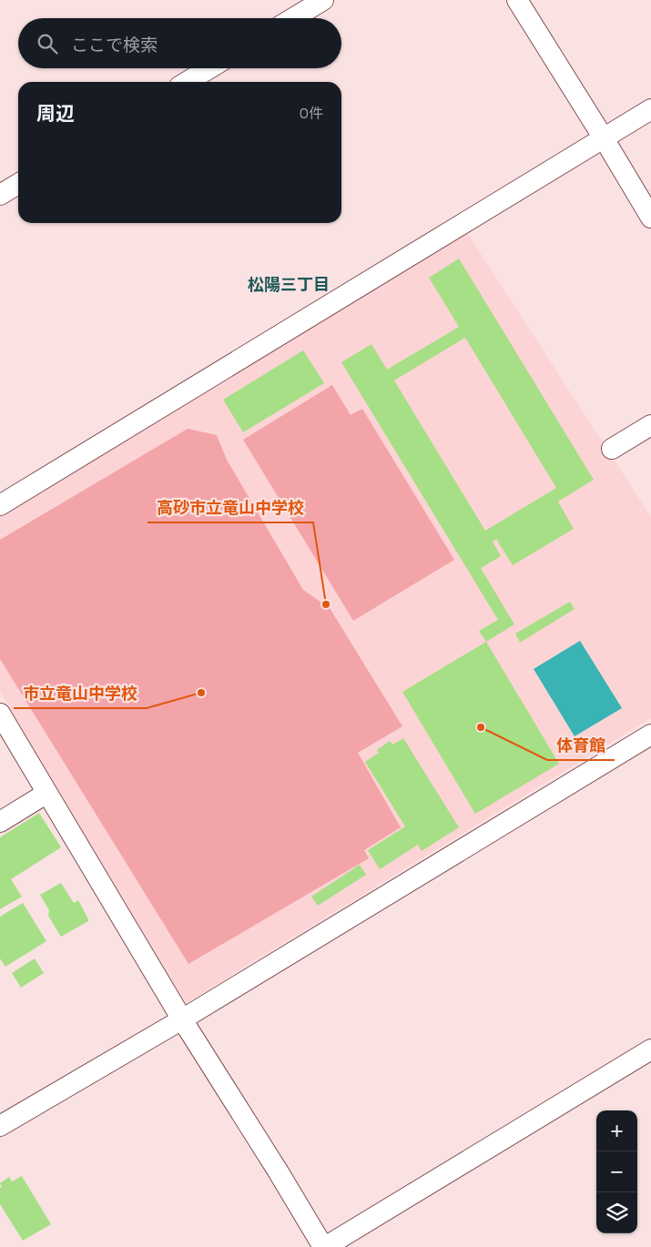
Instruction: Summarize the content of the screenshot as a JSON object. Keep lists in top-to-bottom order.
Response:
{
  "districts": ["松陽三丁目"],
  "places": ["高砂市立竜山中学校", "市立竜山中学校", "体育館"],
  "page": {
    "search": "ここで検索",
    "heading": ["周辺", "0件"],
    "map_buttons": ["+", "−"]
  }
}
